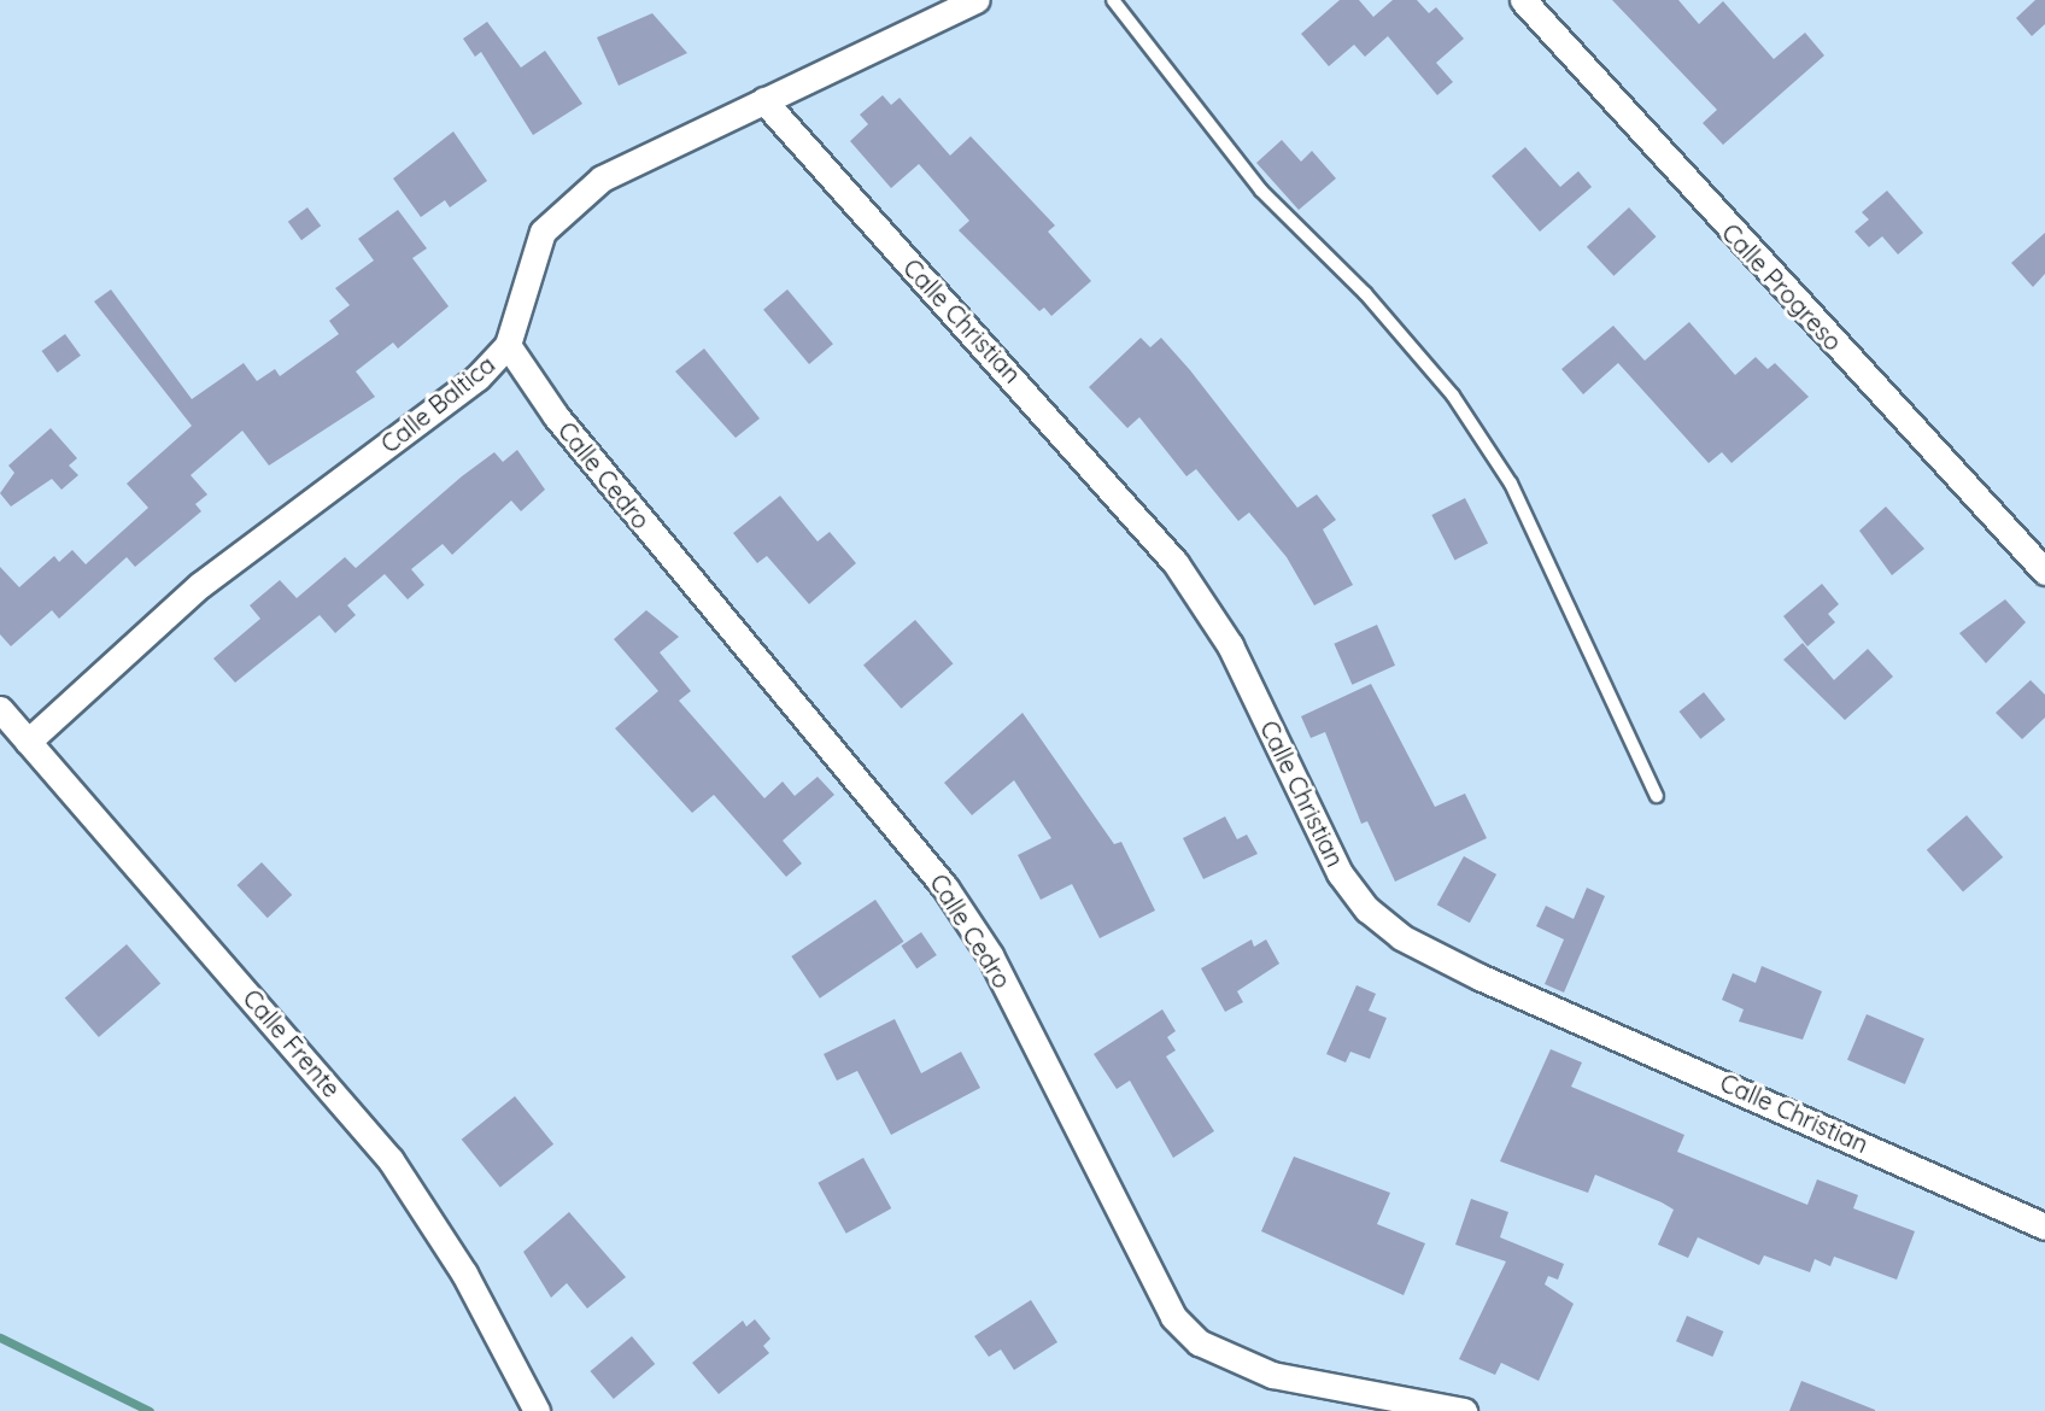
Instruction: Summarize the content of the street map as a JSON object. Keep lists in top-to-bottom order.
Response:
{
  "streets": {
    "street": [
      "Calle Progreso",
      "Calle Christian",
      "Calle Baltica",
      "Calle Cedro",
      "Calle Frente"
    ]
  },
  "crossings": [
    ["Calle Christian", "Calle Baltica"],
    ["Calle Baltica", "Calle Cedro"],
    ["Calle Baltica", "Calle Frente"]
  ]
}
